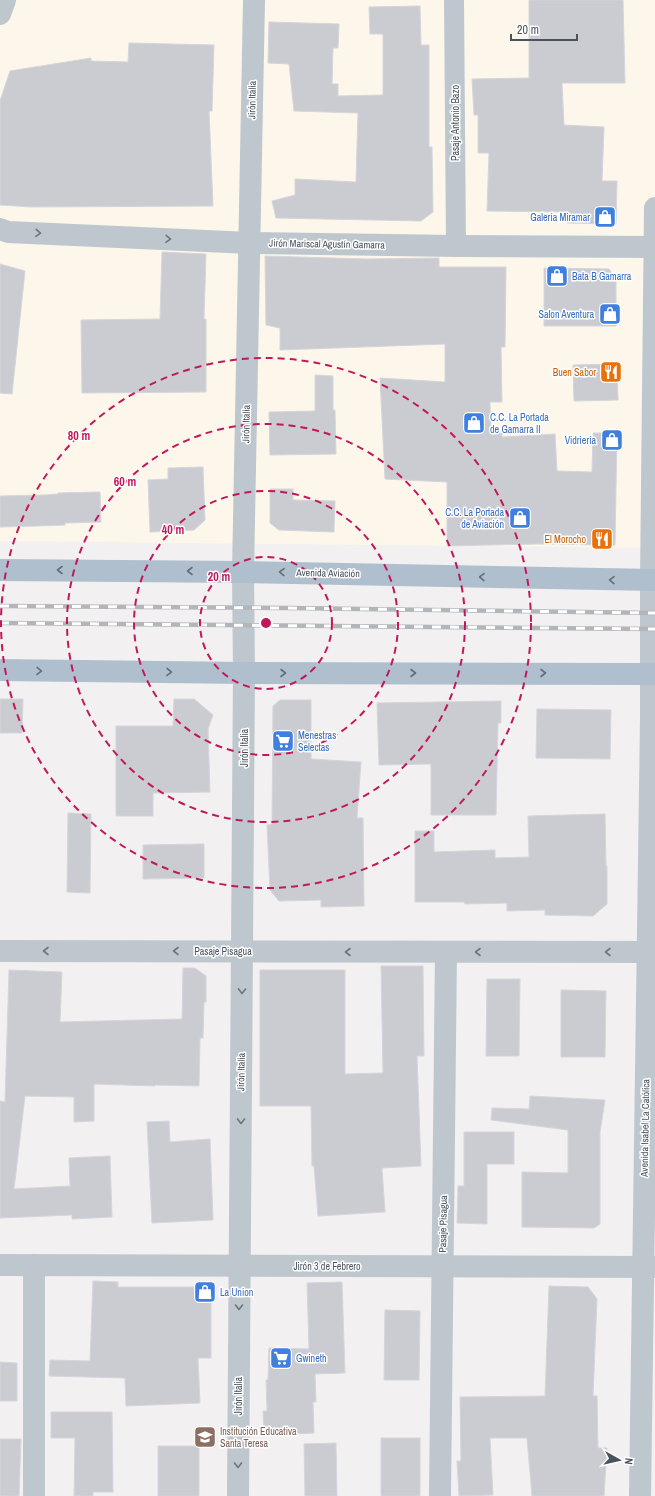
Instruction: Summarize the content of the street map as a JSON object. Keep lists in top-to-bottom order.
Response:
{
  "streets": {
    "main road": ["Avenida Aviación"],
    "street": [
      "Jirón Italia",
      "Pasaje Antonio Bazo",
      "Jirón Mariscal Agustín Gamarra",
      "Pasaje Pisagua",
      "Avenida Isabel La Católica",
      "Jirón 3 de Febrero"
    ]
  },
  "crossings": [
    ["Jirón Italia", "Jirón Mariscal Agustín Gamarra"],
    ["Jirón Italia", "Avenida Aviación"],
    ["Jirón Italia", "Pasaje Pisagua"],
    ["Jirón Italia", "Jirón 3 de Febrero"],
    ["Pasaje Antonio Bazo", "Jirón Mariscal Agustín Gamarra"],
    ["Jirón Mariscal Agustín Gamarra", "Avenida Isabel La Católica"],
    ["Avenida Aviación", "Avenida Isabel La Católica"],
    ["Pasaje Pisagua", "Avenida Isabel La Católica"],
    ["Pasaje Pisagua", "Jirón 3 de Febrero"],
    ["Avenida Isabel La Católica", "Jirón 3 de Febrero"]
  ],
  "one_way": ["Jirón Italia", "Jirón Mariscal Agustín Gamarra", "Pasaje Pisagua"],
  "places": {
    "shop": [
      "Galería Miramar",
      "Bata B Gamarra",
      "Salon Aventura",
      "C.C. La Portada de Gamarra II",
      "Vidriería",
      "C.C. La Portada de Aviación",
      "La Union"
    ],
    "restaurant": ["Buen Sabor", "El Morocho"],
    "supermarket": ["Menestras Selectas", "Gwineth"],
    "school or university": ["Institución Educativa Santa Teresa"]
  },
  "scale_bar": "20 m",
  "north": "right",
  "rings": [
    "80 m",
    "60 m",
    "40 m",
    "20 m"
  ]
}
